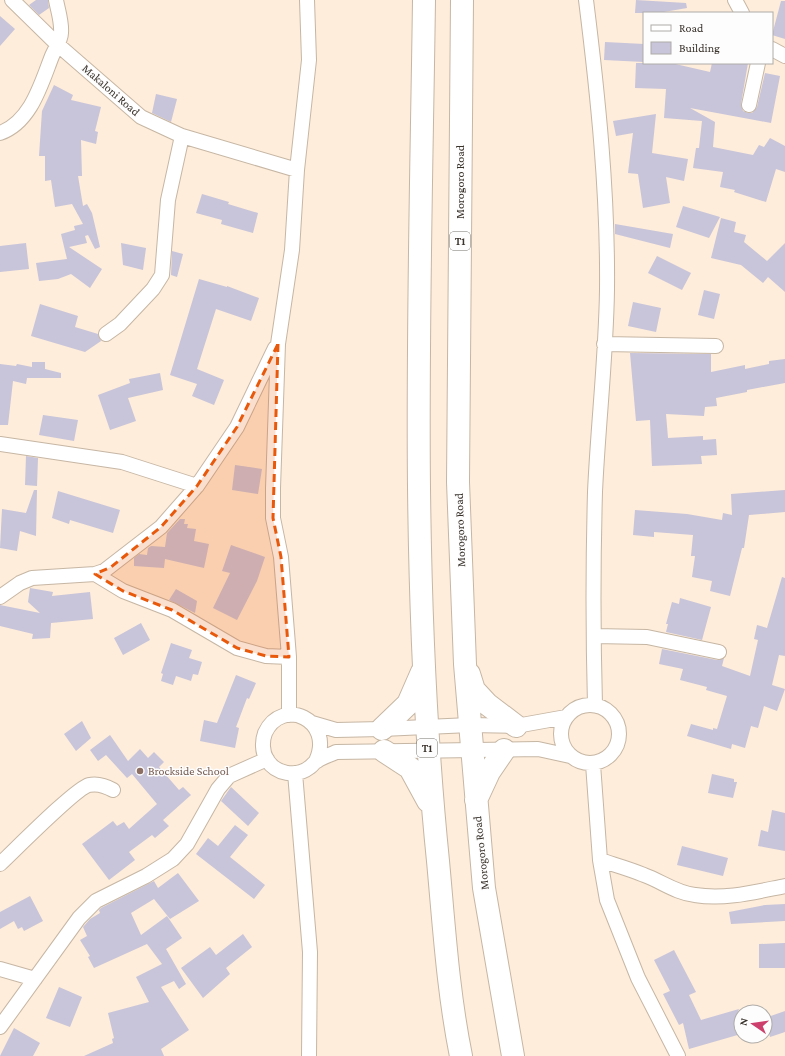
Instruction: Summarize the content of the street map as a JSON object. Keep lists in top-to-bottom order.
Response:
{
  "streets": {
    "highway": ["Morogoro Road", "T1"],
    "street": ["Makaloni Road"]
  },
  "places": ["Brockside School"],
  "legend": ["Road", "Building"],
  "north": "left"
}
